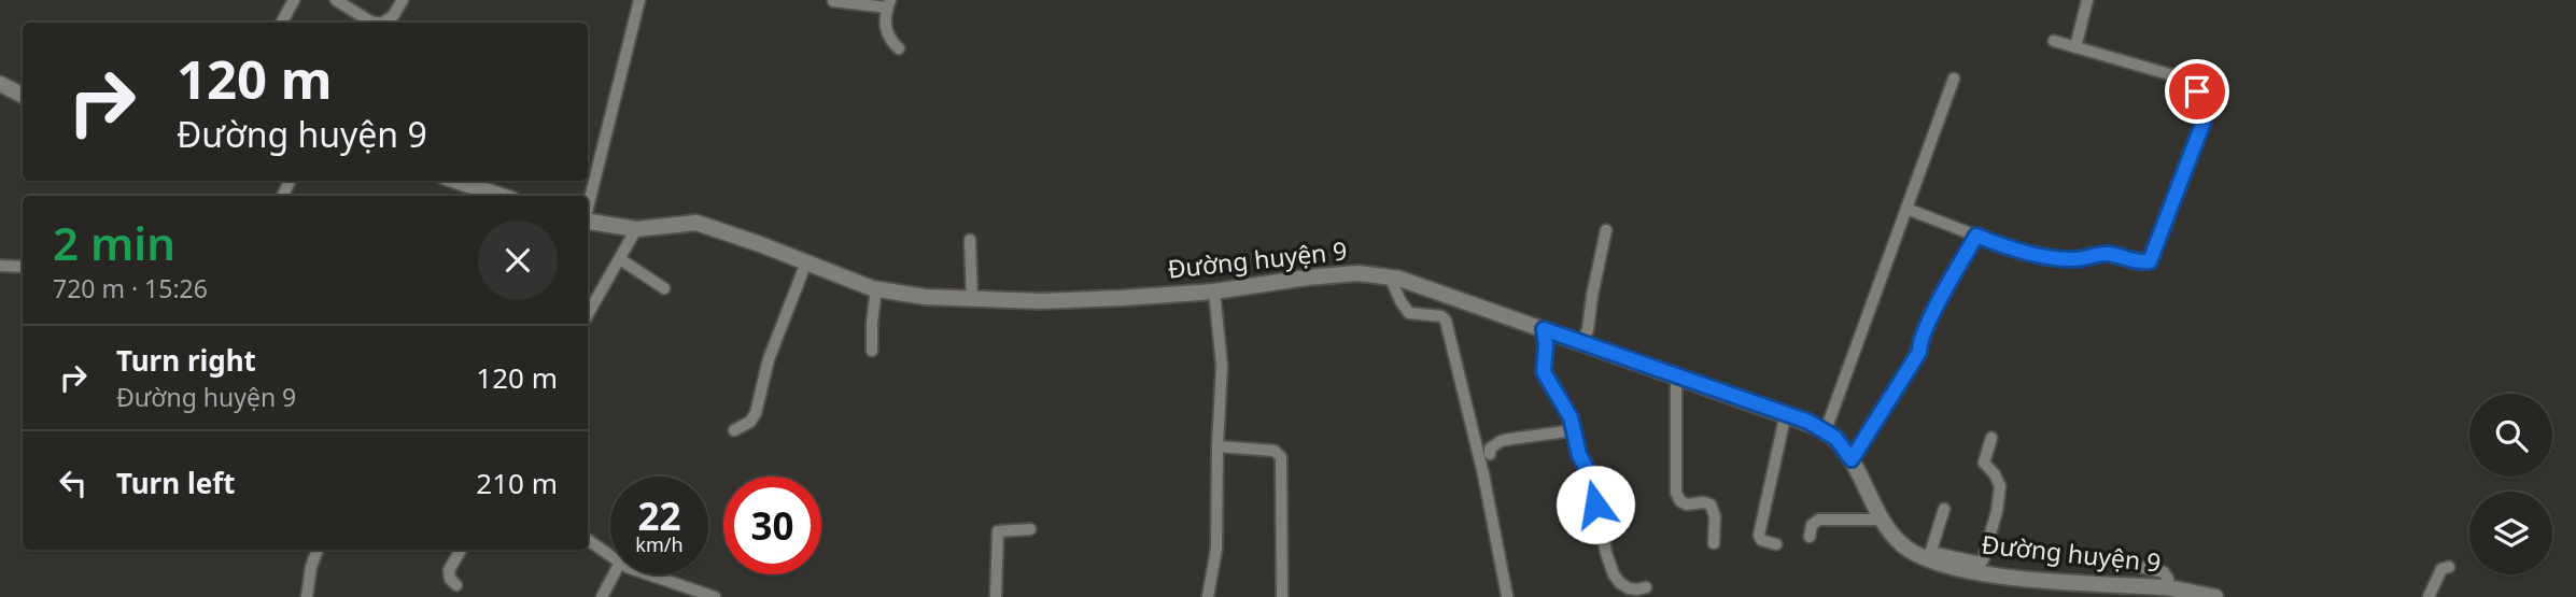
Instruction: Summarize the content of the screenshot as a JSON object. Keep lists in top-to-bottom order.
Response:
{
  "streets": {
    "street": ["Đường huyện 9"]
  },
  "page": {
    "turn": ["120 m", "Đường huyện 9"],
    "heading": ["2 min", "720 m · 15:26"],
    "list": [
      {
        "name": "Turn right",
        "note": "Đường huyện 9",
        "value": "120 m"
      },
      {
        "name": "Turn left",
        "value": "210 m"
      }
    ],
    "speed": "22 km/h",
    "limit": "30"
  }
}
